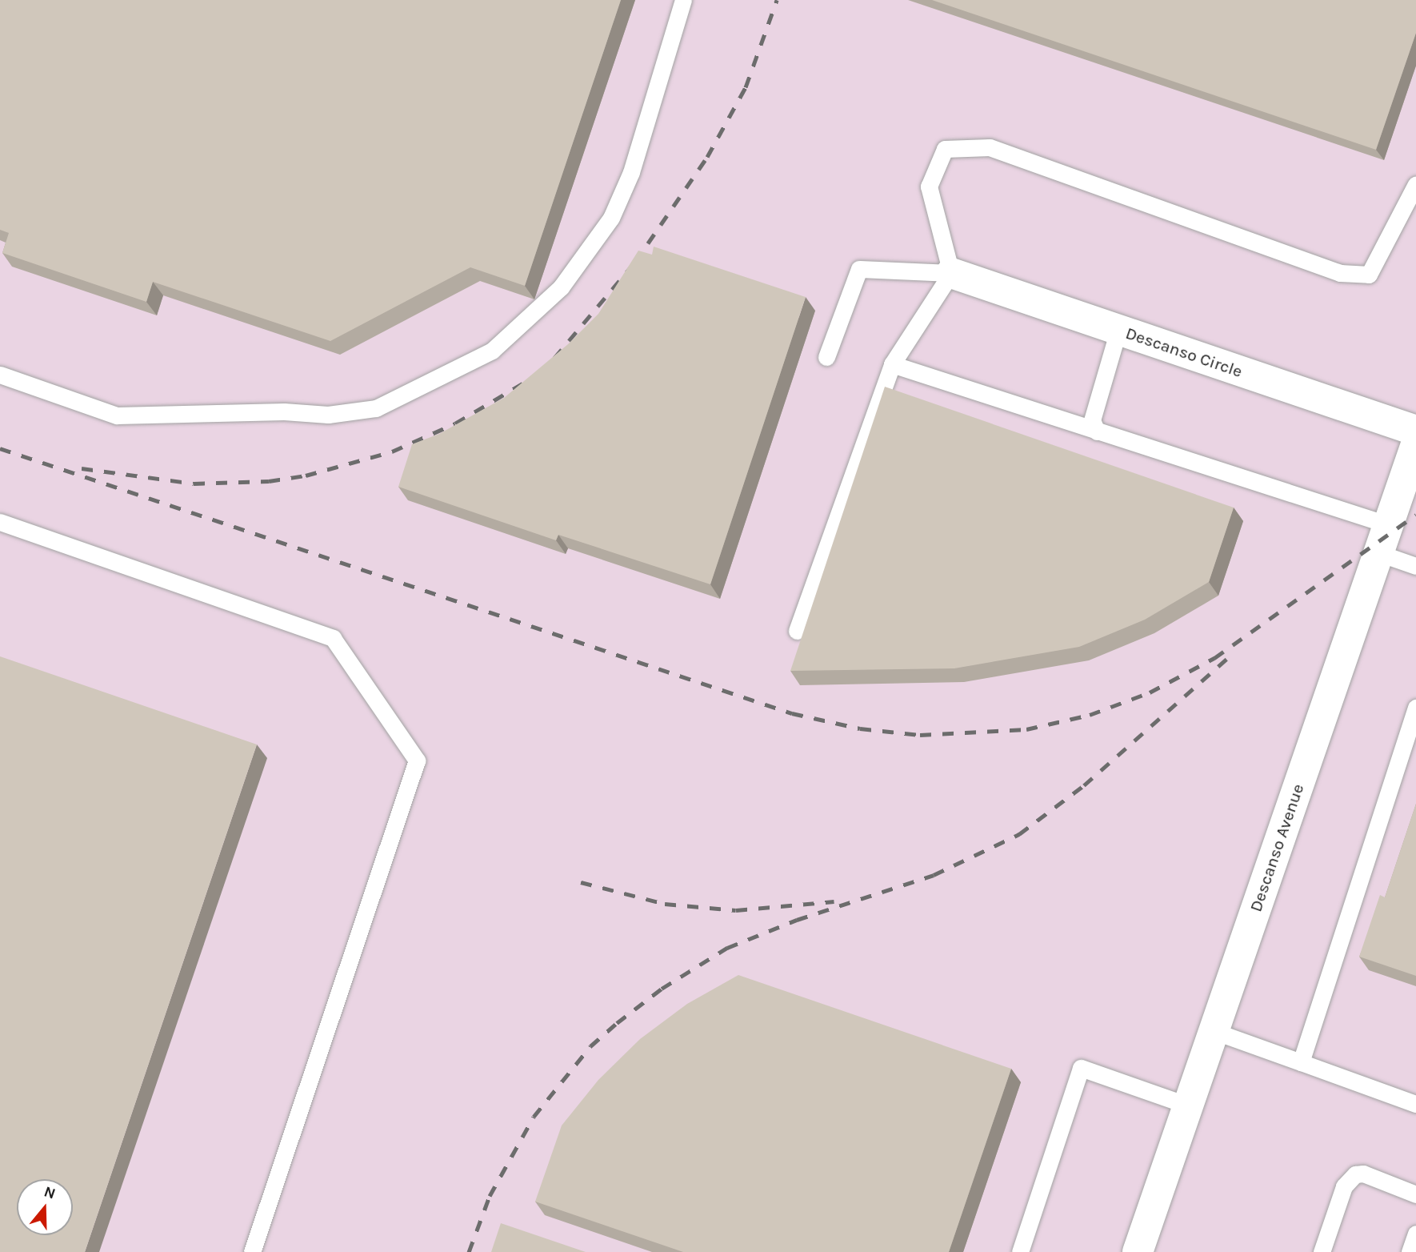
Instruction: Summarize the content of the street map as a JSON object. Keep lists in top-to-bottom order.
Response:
{
  "streets": {
    "street": ["Descanso Circle", "Descanso Avenue"]
  },
  "north": "top"
}
